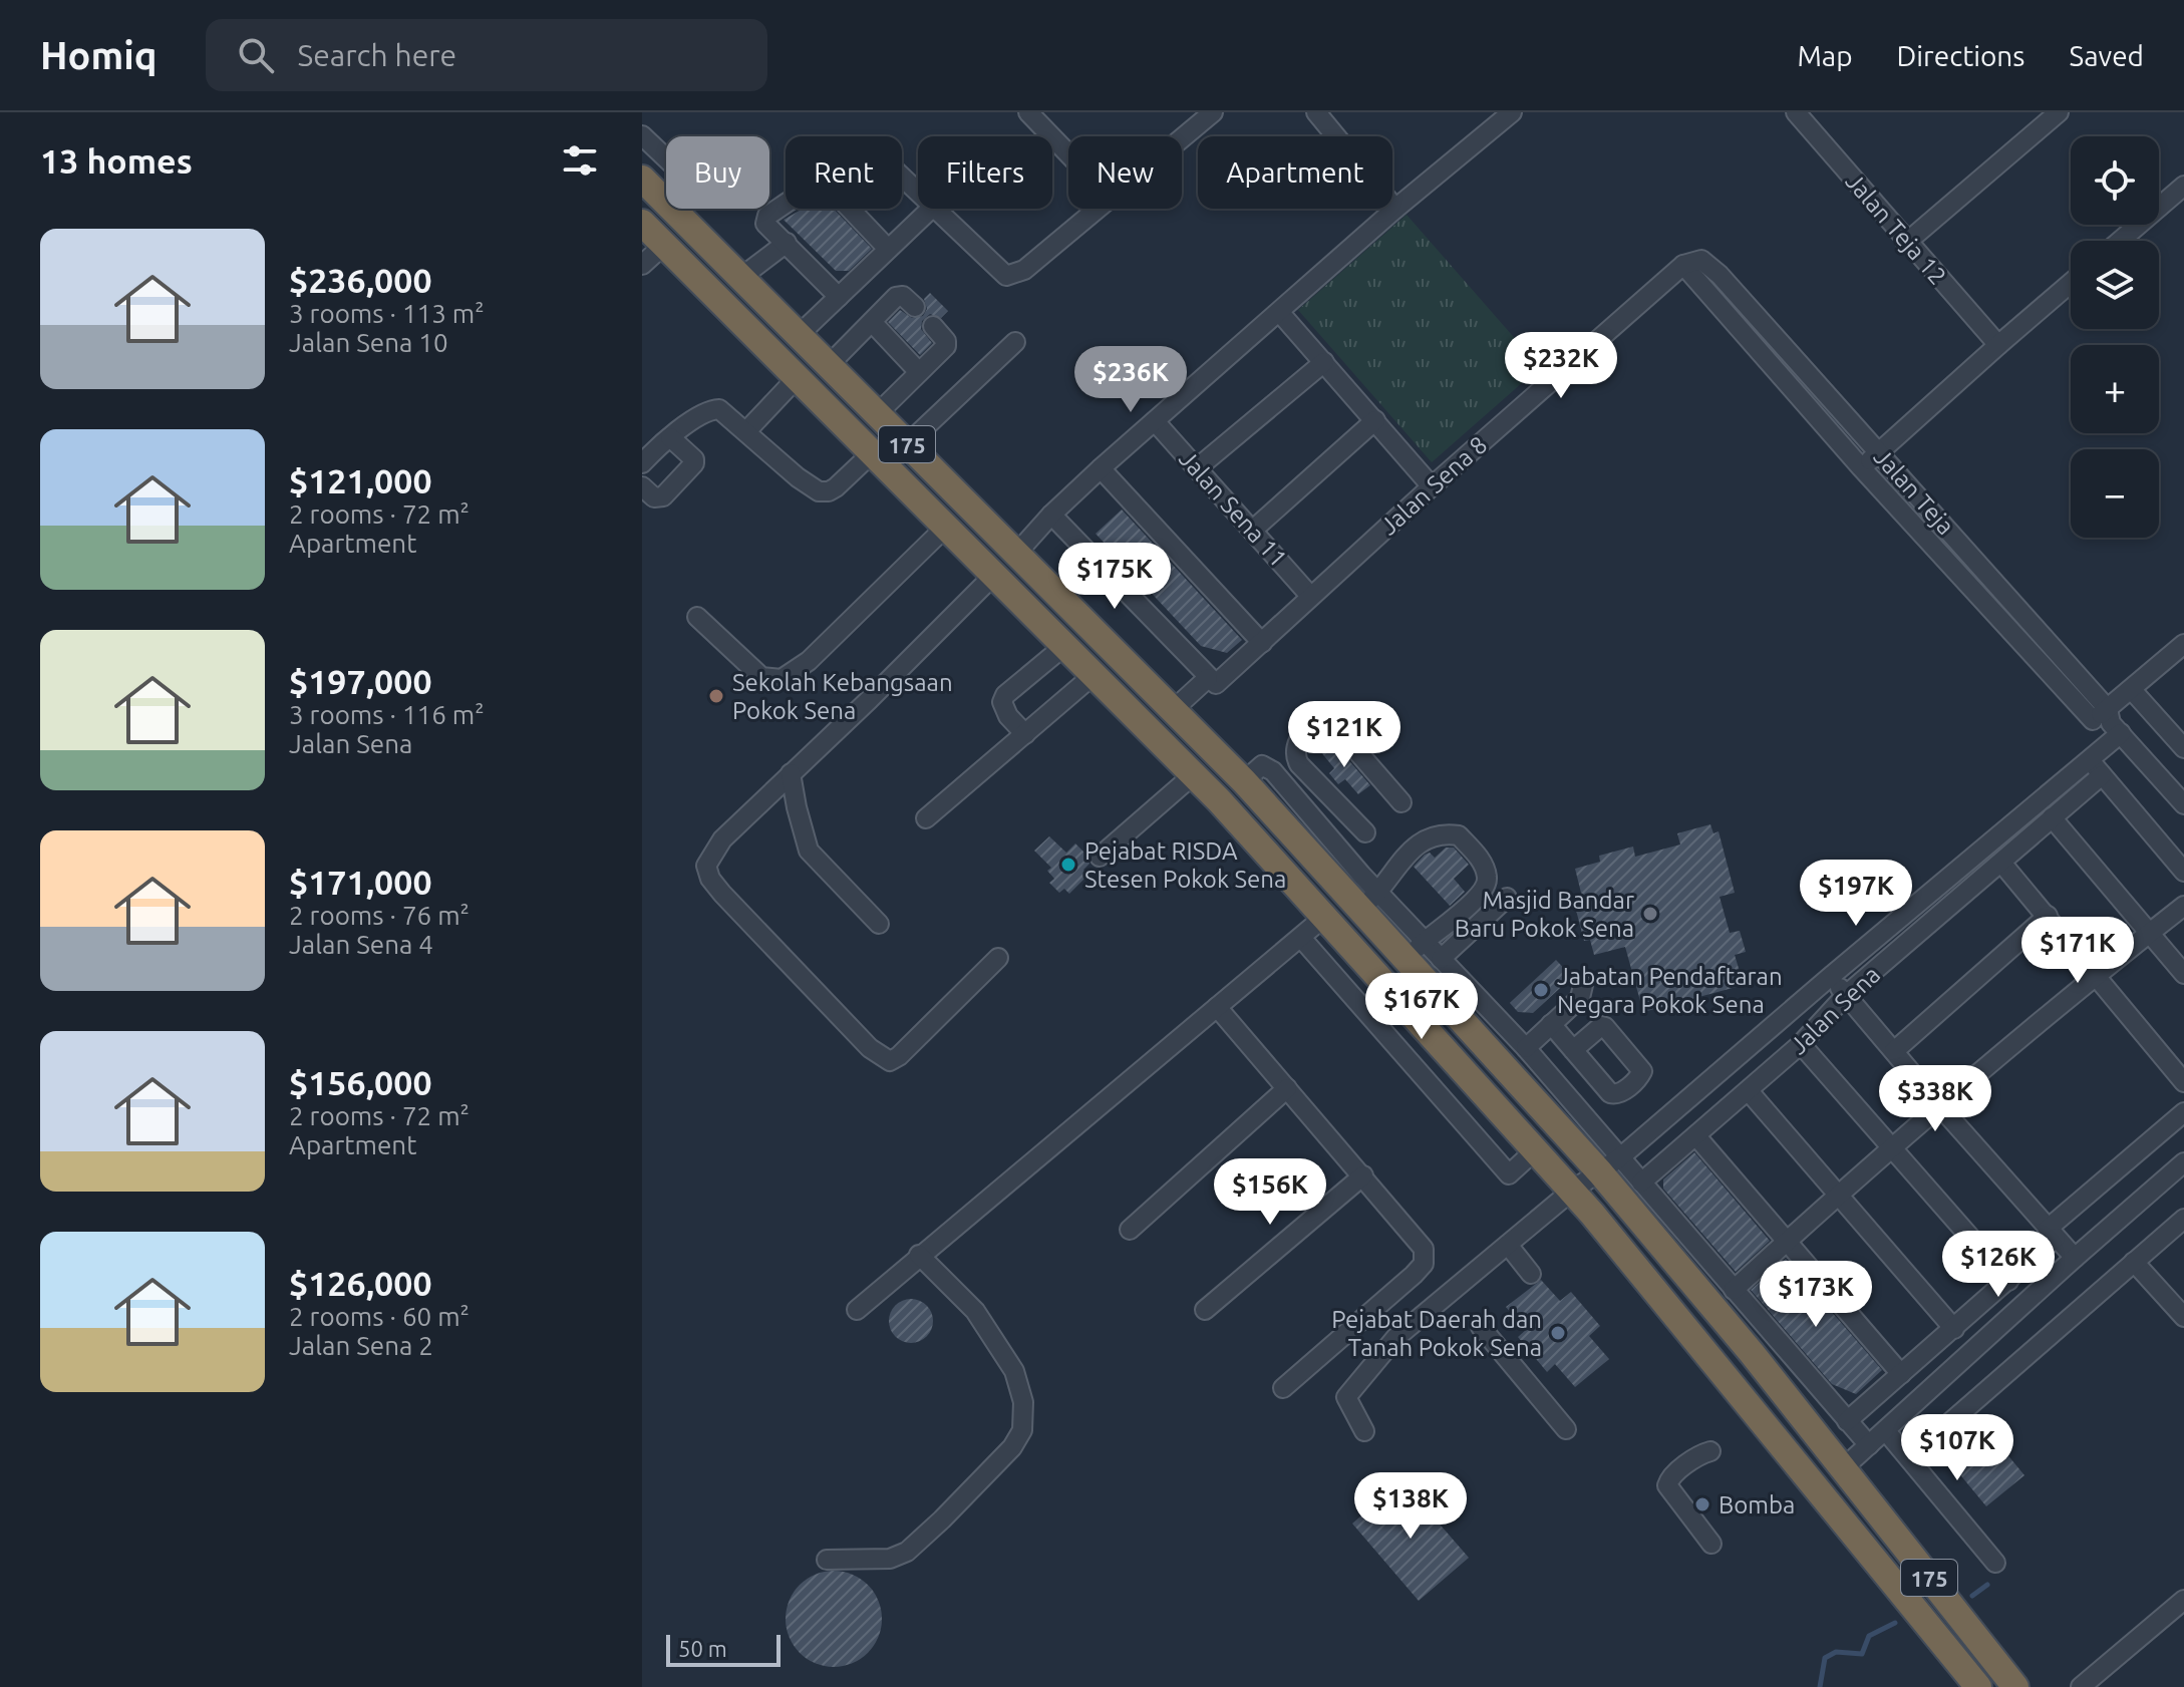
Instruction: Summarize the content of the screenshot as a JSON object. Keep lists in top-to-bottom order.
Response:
{
  "streets": {
    "highway": ["175"],
    "street": [
      "Jalan Teja 12",
      "Jalan Sena 8",
      "Jalan Teja",
      "Jalan Sena 11",
      "Jalan Sena"
    ]
  },
  "crossings": [
    ["Jalan Sena 8", "Jalan Teja"],
    ["Jalan Sena 8", "Jalan Sena 11"]
  ],
  "places": [
    "Sekolah Kebangsaan Pokok Sena",
    "Pejabat RISDA Stesen Pokok Sena",
    "Masjid Bandar Baru Pokok Sena",
    "Jabatan Pendaftaran Negara Pokok Sena",
    "Pejabat Daerah dan Tanah Pokok Sena",
    "Bomba"
  ],
  "scale_bar": "50 m",
  "page": {
    "header": "Homiq",
    "search": "Search here",
    "nav": ["Map", "Directions", "Saved"],
    "heading": "13 homes",
    "map_buttons": ["+", "−"],
    "chip": [
      "Buy",
      "Rent",
      "Filters",
      "New",
      "Apartment"
    ],
    "list": [
      {
        "name": "$236,000",
        "note": "3 rooms · 113 m² · Jalan Sena 10"
      },
      {
        "name": "$121,000",
        "note": "2 rooms · 72 m² · Apartment"
      },
      {
        "name": "$197,000",
        "note": "3 rooms · 116 m² · Jalan Sena"
      },
      {
        "name": "$171,000",
        "note": "2 rooms · 76 m² · Jalan Sena 4"
      },
      {
        "name": "$156,000",
        "note": "2 rooms · 72 m² · Apartment"
      },
      {
        "name": "$126,000",
        "note": "2 rooms · 60 m² · Jalan Sena 2"
      }
    ],
    "price": [
      "$232K",
      "$236K",
      "$175K",
      "$121K",
      "$197K",
      "$171K",
      "$167K",
      "$338K",
      "$156K",
      "$126K",
      "$173K",
      "$107K",
      "$138K"
    ],
    "scale": "50 m"
  }
}
